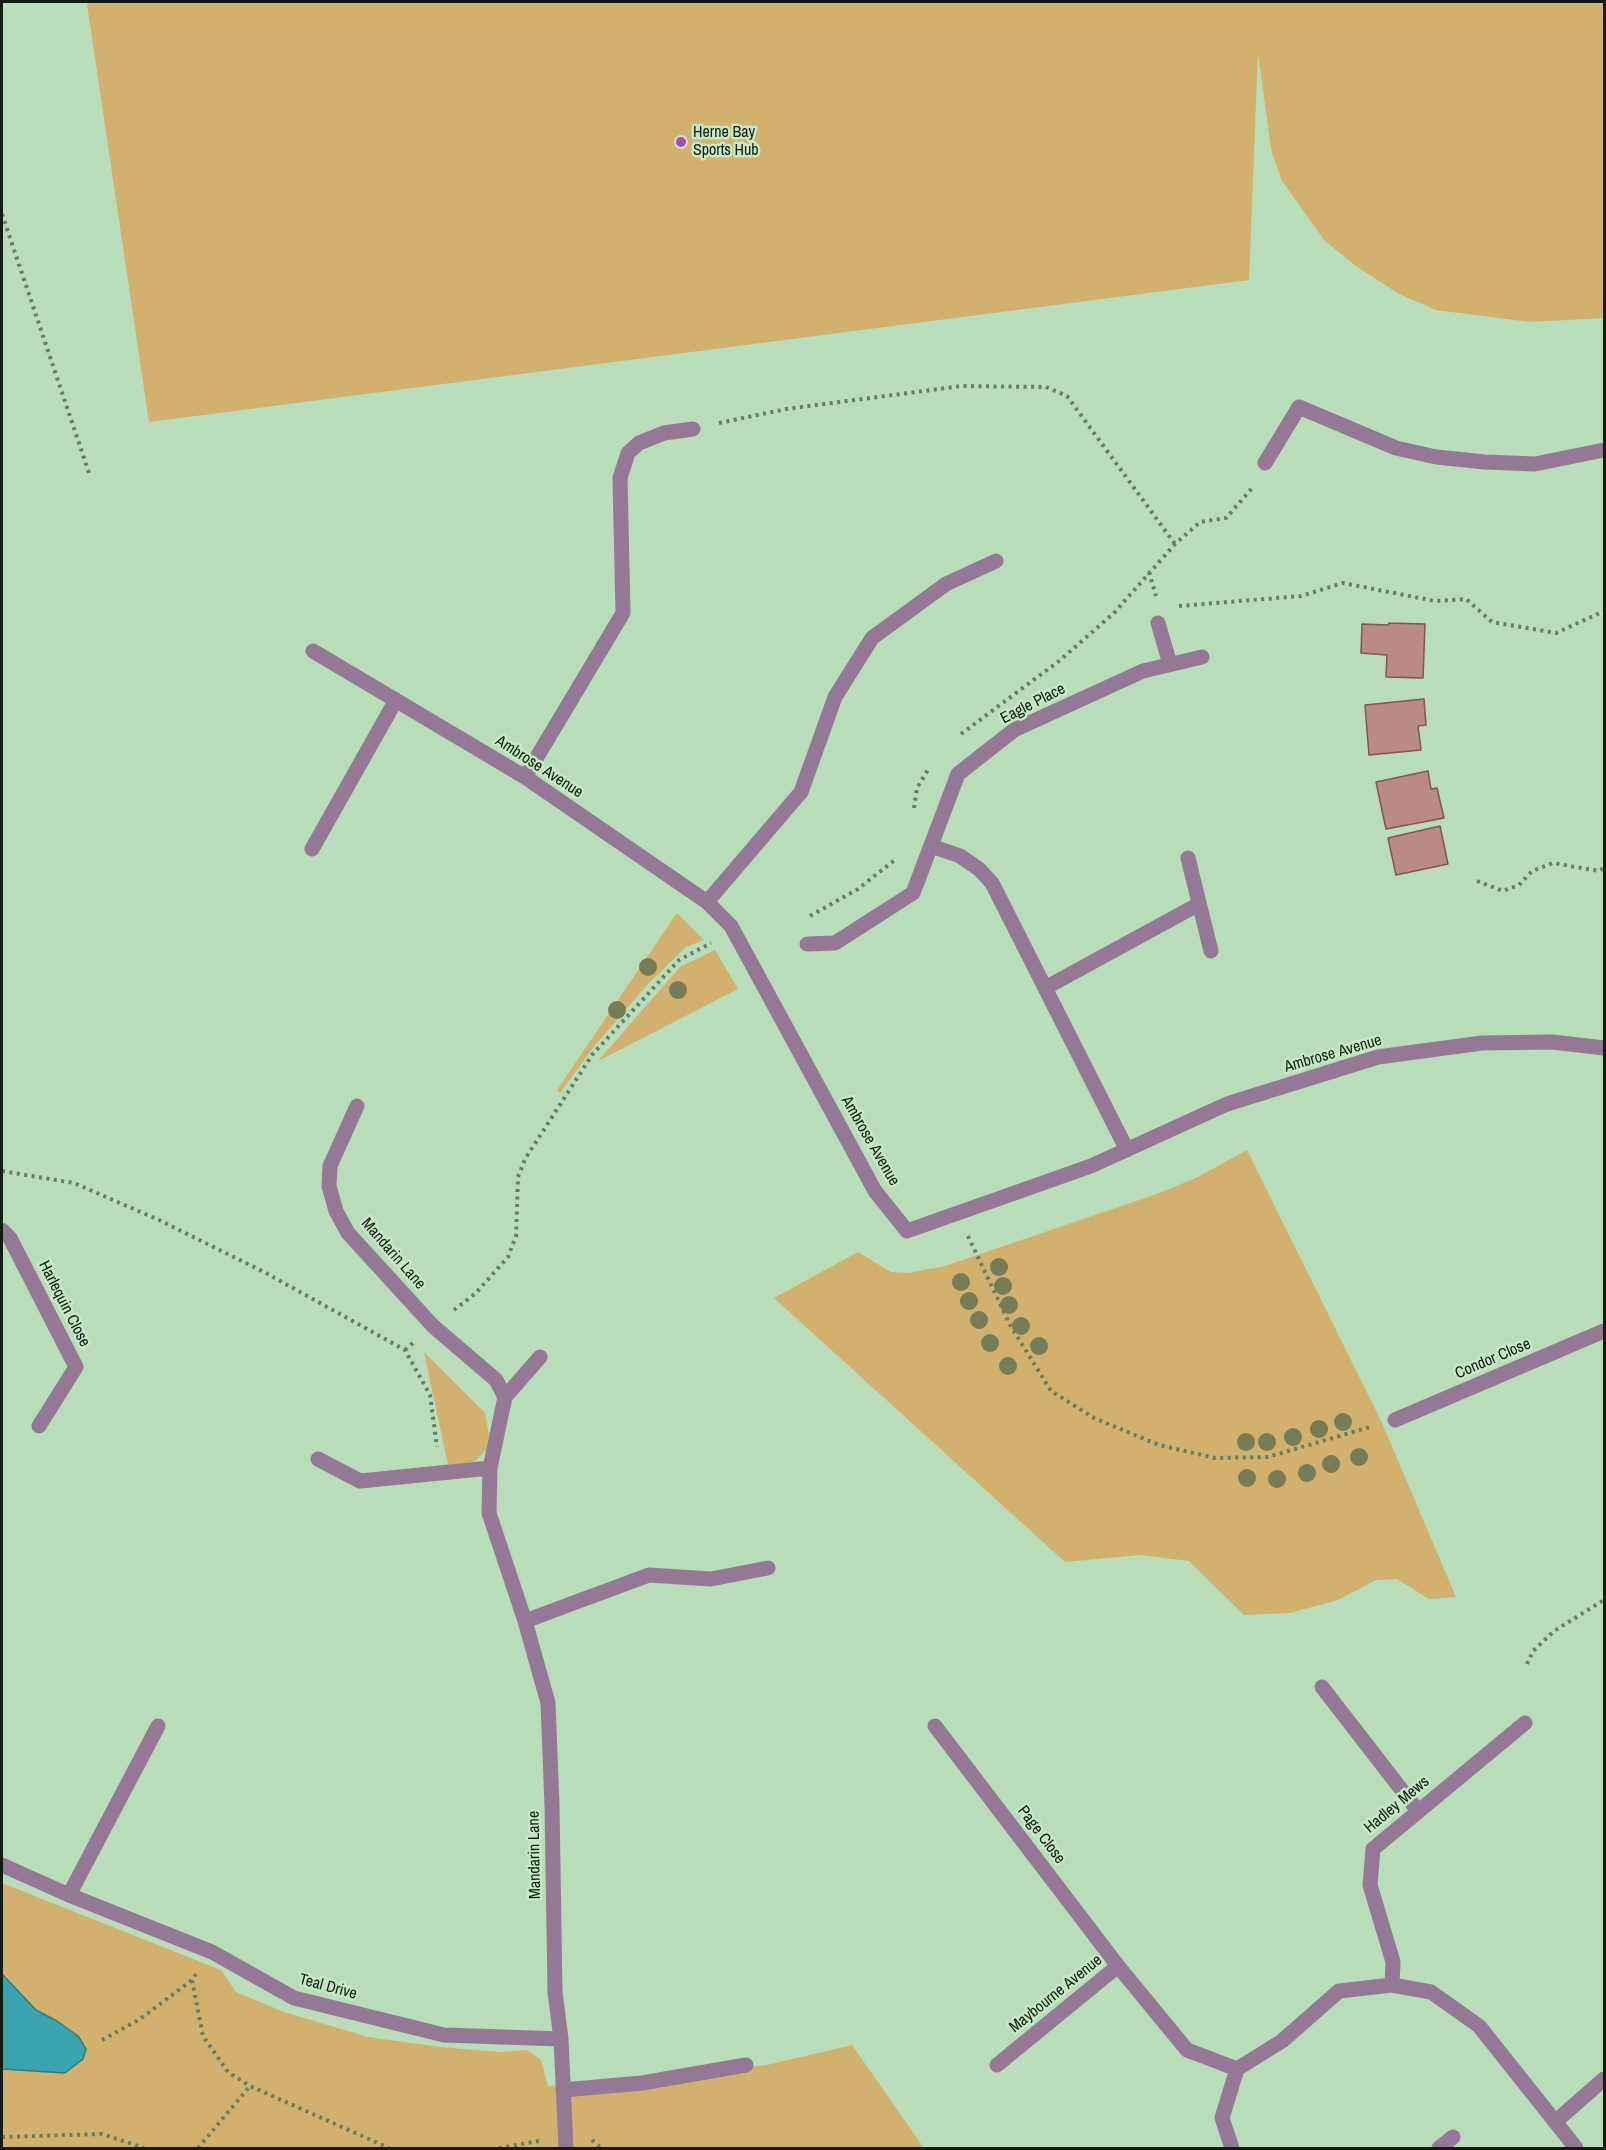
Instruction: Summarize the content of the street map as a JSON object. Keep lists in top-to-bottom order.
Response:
{
  "streets": {
    "street": [
      "Eagle Place",
      "Ambrose Avenue",
      "Mandarin Lane",
      "Harlequin Close",
      "Condor Close",
      "Hadley Mews",
      "Page Close",
      "Teal Drive",
      "Maybourne Avenue"
    ]
  },
  "crossings": [
    ["Mandarin Lane", "Teal Drive"],
    ["Page Close", "Maybourne Avenue"]
  ],
  "places": ["Herne Bay Sports Hub"]
}
